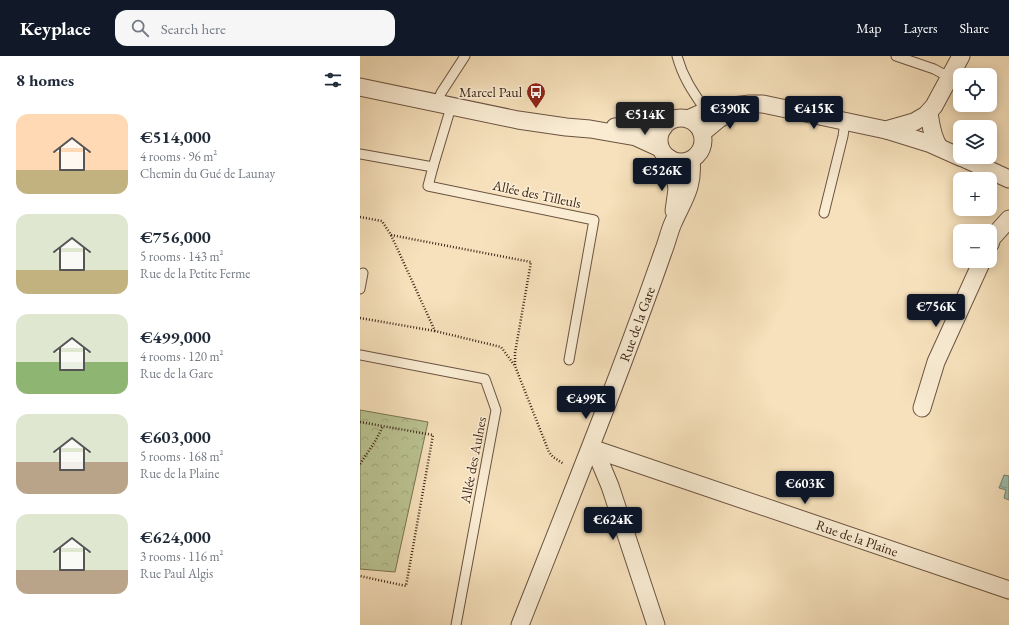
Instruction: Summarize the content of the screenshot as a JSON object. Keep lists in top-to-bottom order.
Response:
{
  "streets": {
    "street": ["Rue de la Gare", "Rue de la Plaine"],
    "lane": ["Allée des Tilleuls", "Allée des Aulnes"]
  },
  "crossings": [
    ["Rue de la Gare", "Rue de la Plaine"]
  ],
  "places": {
    "bus stop": ["Marcel Paul"]
  },
  "page": {
    "header": "Keyplace",
    "search": "Search here",
    "nav": ["Map", "Layers", "Share"],
    "heading": "8 homes",
    "map_buttons": ["+", "−"],
    "price": [
      "€390K",
      "€415K",
      "€514K",
      "€526K",
      "€756K",
      "€499K",
      "€603K",
      "€624K"
    ],
    "list": [
      {
        "name": "€514,000",
        "note": "4 rooms · 96 m² · Chemin du Gué de Launay"
      },
      {
        "name": "€756,000",
        "note": "5 rooms · 143 m² · Rue de la Petite Ferme"
      },
      {
        "name": "€499,000",
        "note": "4 rooms · 120 m² · Rue de la Gare"
      },
      {
        "name": "€603,000",
        "note": "5 rooms · 168 m² · Rue de la Plaine"
      },
      {
        "name": "€624,000",
        "note": "3 rooms · 116 m² · Rue Paul Algis"
      }
    ]
  }
}
